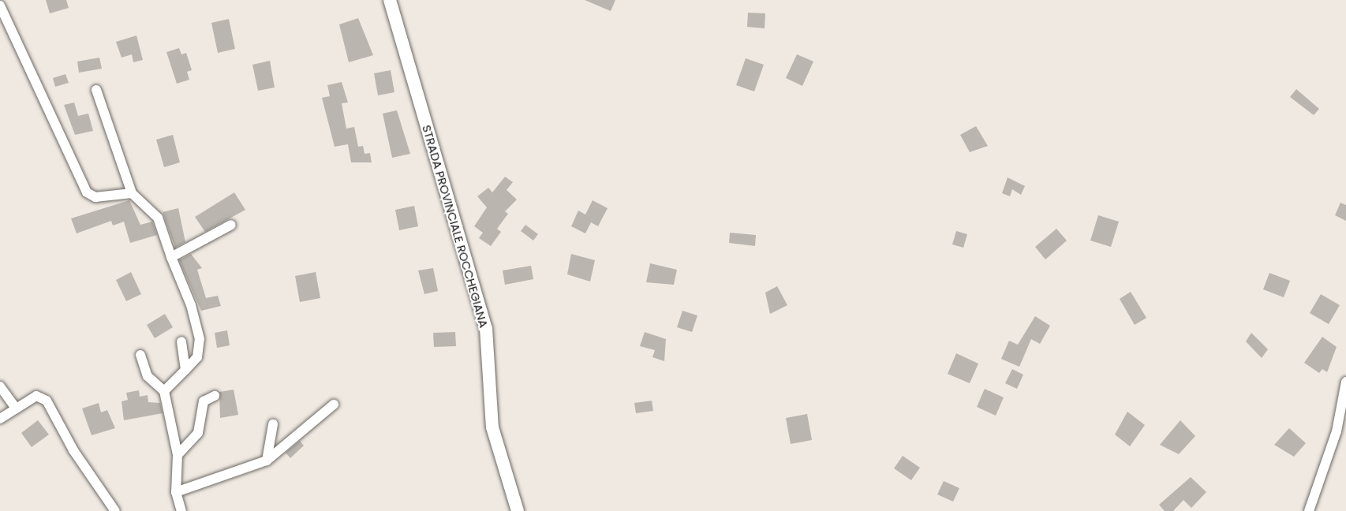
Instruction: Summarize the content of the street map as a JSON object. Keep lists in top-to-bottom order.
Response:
{
  "streets": {
    "main road": ["STRADA PROVINCIALE ROCCHEGIANA"]
  }
}
